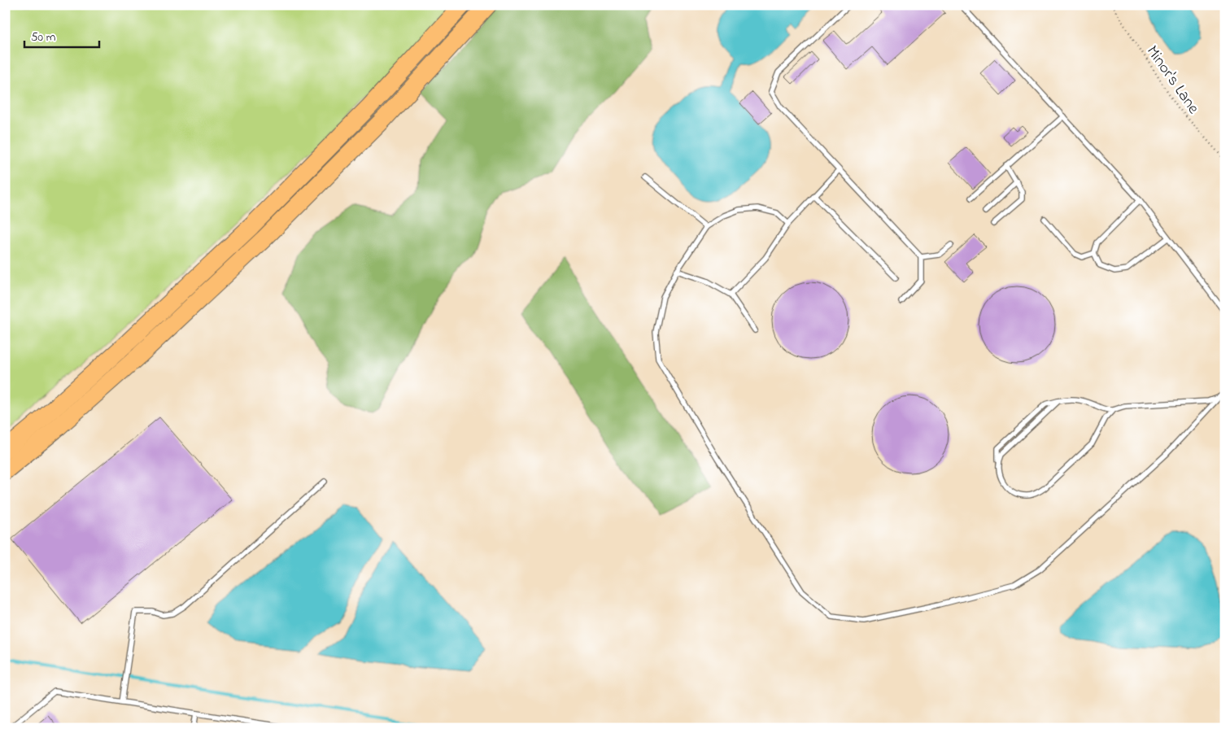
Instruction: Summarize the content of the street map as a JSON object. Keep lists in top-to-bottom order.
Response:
{
  "streets": {
    "path": ["Minor's Lane"]
  },
  "scale_bar": "50 m"
}
